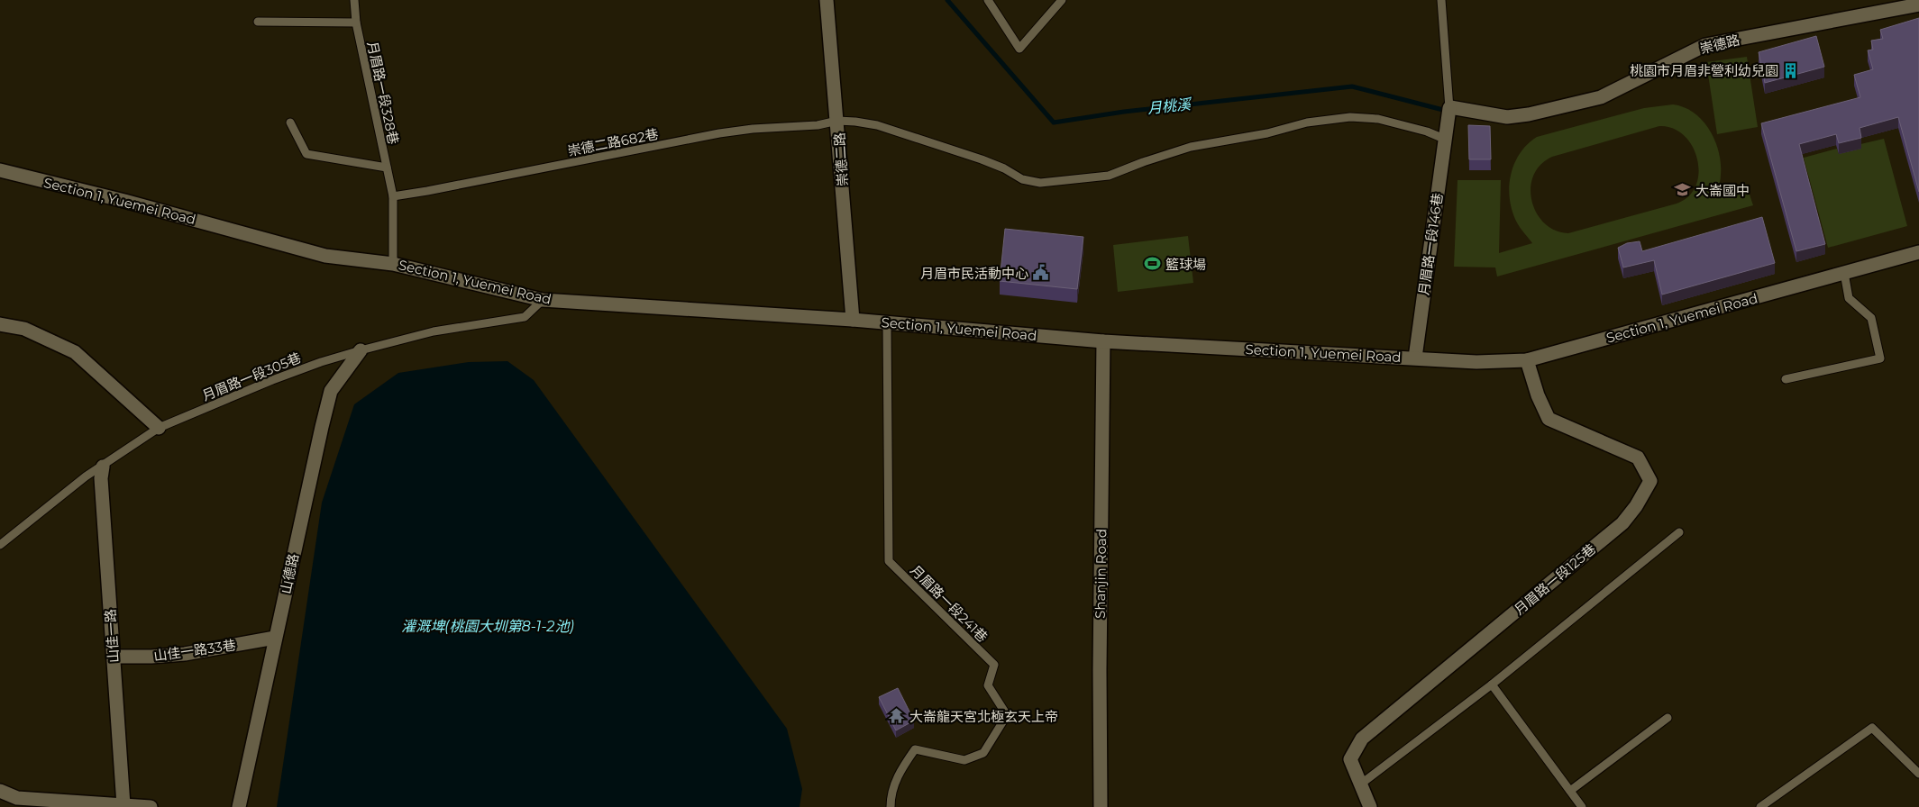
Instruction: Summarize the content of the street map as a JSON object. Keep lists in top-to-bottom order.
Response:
{
  "streets": {
    "street": [
      "崇德路",
      "崇德二路",
      "Section 1, Yuemei Road",
      "月眉路一段146巷",
      "山德路",
      "Shanjin Road",
      "月眉路一段125巷",
      "山佳一路",
      "山佳一路33巷"
    ],
    "lane": [
      "月眉路一段328巷",
      "崇德二路682巷",
      "月眉路一段305巷",
      "月眉路一段241巷"
    ]
  },
  "crossings": [
    ["崇德路", "月眉路一段146巷"],
    ["月眉路一段328巷", "崇德二路682巷"],
    ["月眉路一段328巷", "Section 1, Yuemei Road"],
    ["崇德二路682巷", "崇德二路"],
    ["崇德二路682巷", "月眉路一段146巷"],
    ["崇德二路", "Section 1, Yuemei Road"],
    ["Section 1, Yuemei Road", "月眉路一段146巷"],
    ["Section 1, Yuemei Road", "月眉路一段305巷"],
    ["Section 1, Yuemei Road", "Shanjin Road"],
    ["Section 1, Yuemei Road", "月眉路一段125巷"],
    ["Section 1, Yuemei Road", "月眉路一段241巷"],
    ["月眉路一段305巷", "山德路"],
    ["月眉路一段305巷", "山佳一路"],
    ["山德路", "山佳一路33巷"],
    ["山佳一路", "山佳一路33巷"]
  ],
  "water": ["月桃溪", "灌溉埤(桃園大圳第8-1-2池)"],
  "places": {
    "building": ["桃園市月眉非營利幼兒園"],
    "school or university": ["大崙國中"],
    "sports": ["籃球場"],
    "public building": ["月眉市民活動中心"],
    "temple": ["大崙龍天宮北極玄天上帝"]
  }
}
